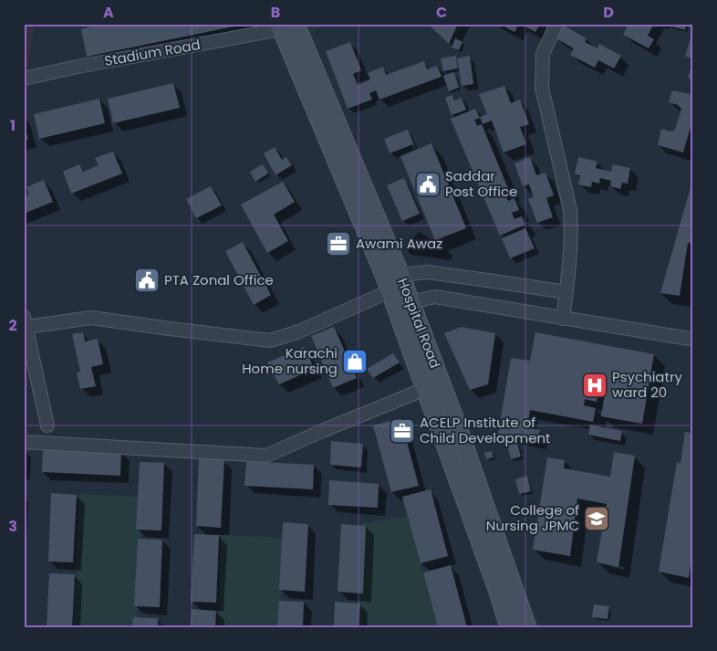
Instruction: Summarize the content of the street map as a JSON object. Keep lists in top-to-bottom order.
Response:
{
  "streets": {
    "main road": ["Hospital Road"],
    "street": ["Stadium Road"]
  },
  "crossings": [
    ["Stadium Road", "Hospital Road"]
  ],
  "places": {
    "public building": ["Saddar Post Office", "PTA Zonal Office"],
    "office": ["Awami Awaz", "ACELP Institute of Child Development"],
    "shop": ["Karachi Home nursing"],
    "hospital": ["Psychiatry ward 20"],
    "school or university": ["College of Nursing JPMC"]
  },
  "grid": {
    "columns": [
      "A",
      "B",
      "C",
      "D"
    ],
    "rows": ["1", "2", "3"]
  }
}
